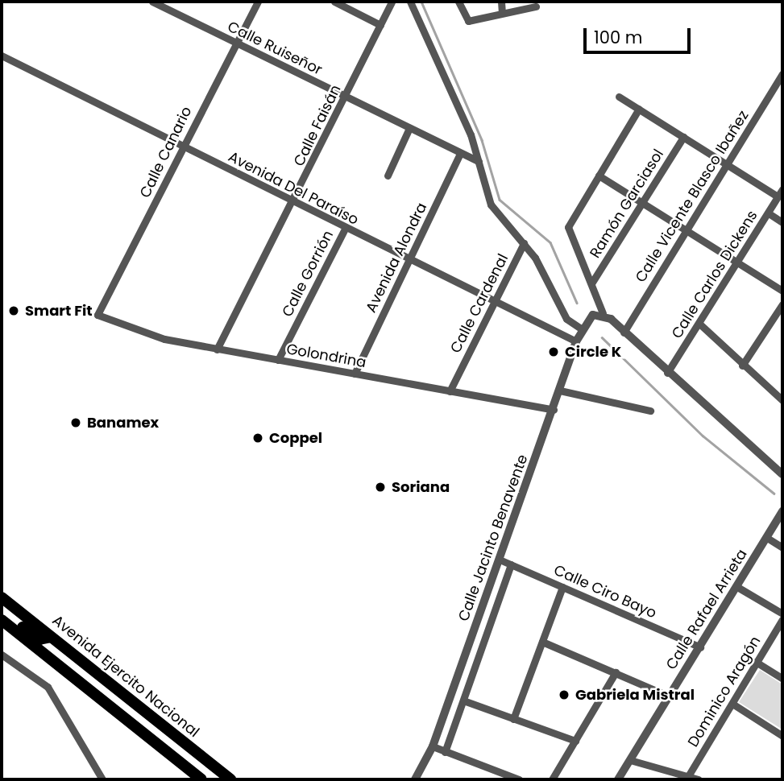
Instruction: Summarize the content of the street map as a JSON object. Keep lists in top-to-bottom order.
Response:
{
  "streets": {
    "main road": ["Avenida Ejercito Nacional"],
    "street": [
      "Calle Ruiseñor",
      "Calle Faisán",
      "Calle Canario",
      "Avenida Del Paraíso",
      "Calle Vicente Blasco Ibañez",
      "Ramón Garciasol",
      "Avenida Alondra",
      "Calle Gorrión",
      "Calle Carlos Dickens",
      "Calle Cardenal",
      "Golondrina",
      "Calle Jacinto Benavente",
      "Calle Ciro Bayo",
      "Calle Rafael Arrieta",
      "Dominico Aragón"
    ]
  },
  "crossings": [
    ["Calle Ruiseñor", "Calle Faisán"],
    ["Calle Ruiseñor", "Calle Canario"],
    ["Calle Ruiseñor", "Avenida Alondra"],
    ["Calle Ruiseñor", "Calle Cardenal"],
    ["Calle Faisán", "Avenida Del Paraíso"],
    ["Calle Faisán", "Golondrina"],
    ["Calle Canario", "Avenida Del Paraíso"],
    ["Calle Canario", "Golondrina"],
    ["Avenida Del Paraíso", "Avenida Alondra"],
    ["Avenida Del Paraíso", "Calle Gorrión"],
    ["Avenida Del Paraíso", "Calle Cardenal"],
    ["Avenida Del Paraíso", "Calle Jacinto Benavente"],
    ["Avenida Alondra", "Golondrina"],
    ["Calle Gorrión", "Golondrina"],
    ["Calle Cardenal", "Golondrina"],
    ["Golondrina", "Calle Jacinto Benavente"],
    ["Calle Jacinto Benavente", "Calle Ciro Bayo"],
    ["Calle Ciro Bayo", "Calle Rafael Arrieta"]
  ],
  "places": [
    "Smart Fit",
    "Circle K",
    "Banamex",
    "Coppel",
    "Soriana",
    "Gabriela Mistral"
  ],
  "scale_bar": "100 m"
}
